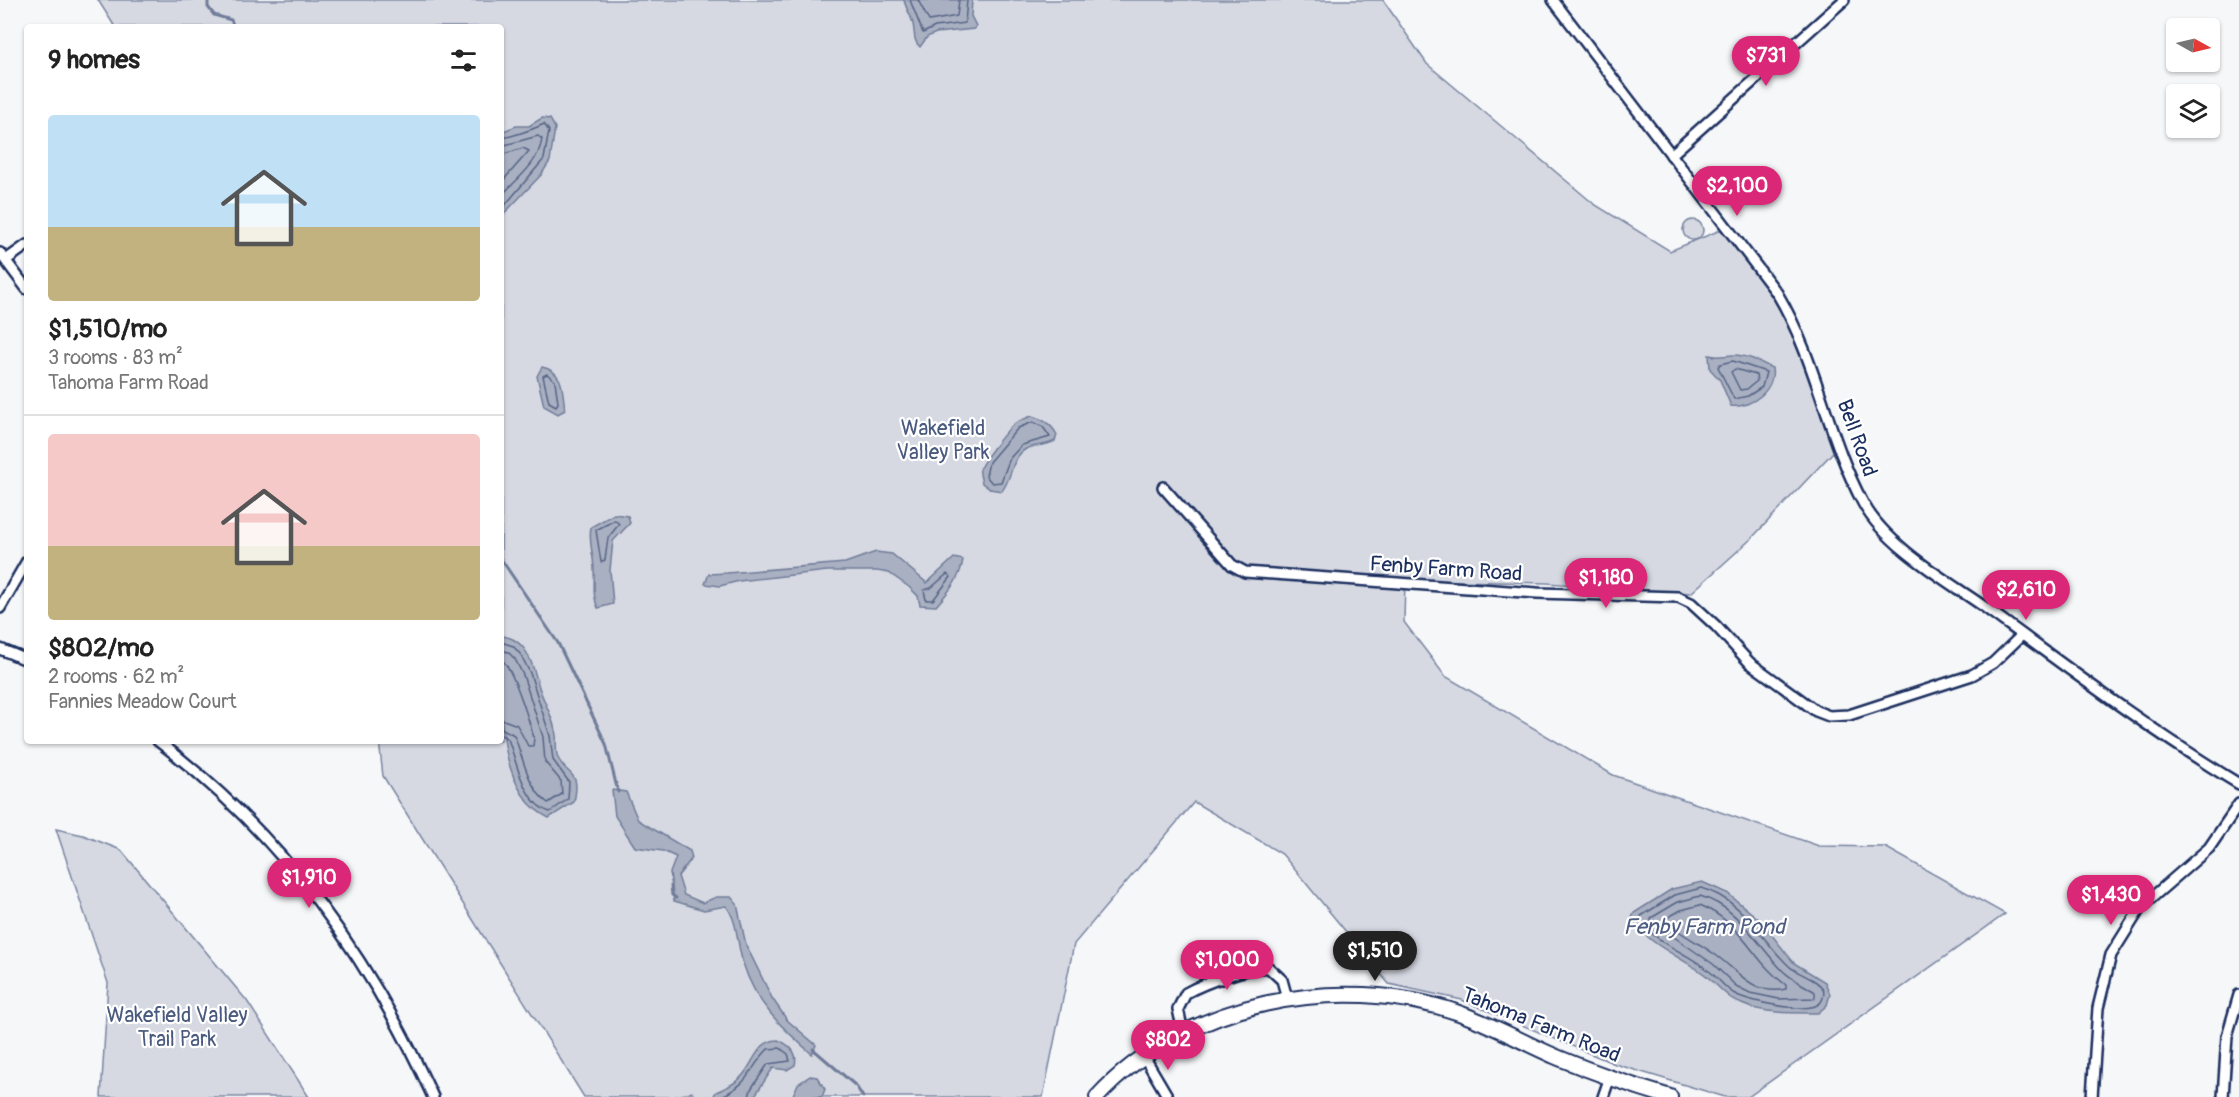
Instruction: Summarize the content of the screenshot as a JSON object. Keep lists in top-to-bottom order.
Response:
{
  "streets": {
    "street": ["Bell Road", "Fenby Farm Road", "Tahoma Farm Road"]
  },
  "crossings": [
    ["Bell Road", "Fenby Farm Road"]
  ],
  "water": ["Fenby Farm Pond"],
  "parks": ["Wakefield Valley Park", "Wakefield Valley Trail Park"],
  "north": "right",
  "page": {
    "heading": "9 homes",
    "price": [
      "$731",
      "$2,100",
      "$1,180",
      "$2,610",
      "$1,910",
      "$1,430",
      "$1,510",
      "$1,000",
      "$802"
    ],
    "list": [
      {
        "name": "$1,510/mo",
        "note": "3 rooms · 83 m² · Tahoma Farm Road"
      },
      {
        "name": "$802/mo",
        "note": "2 rooms · 62 m² · Fannies Meadow Court"
      }
    ]
  }
}
